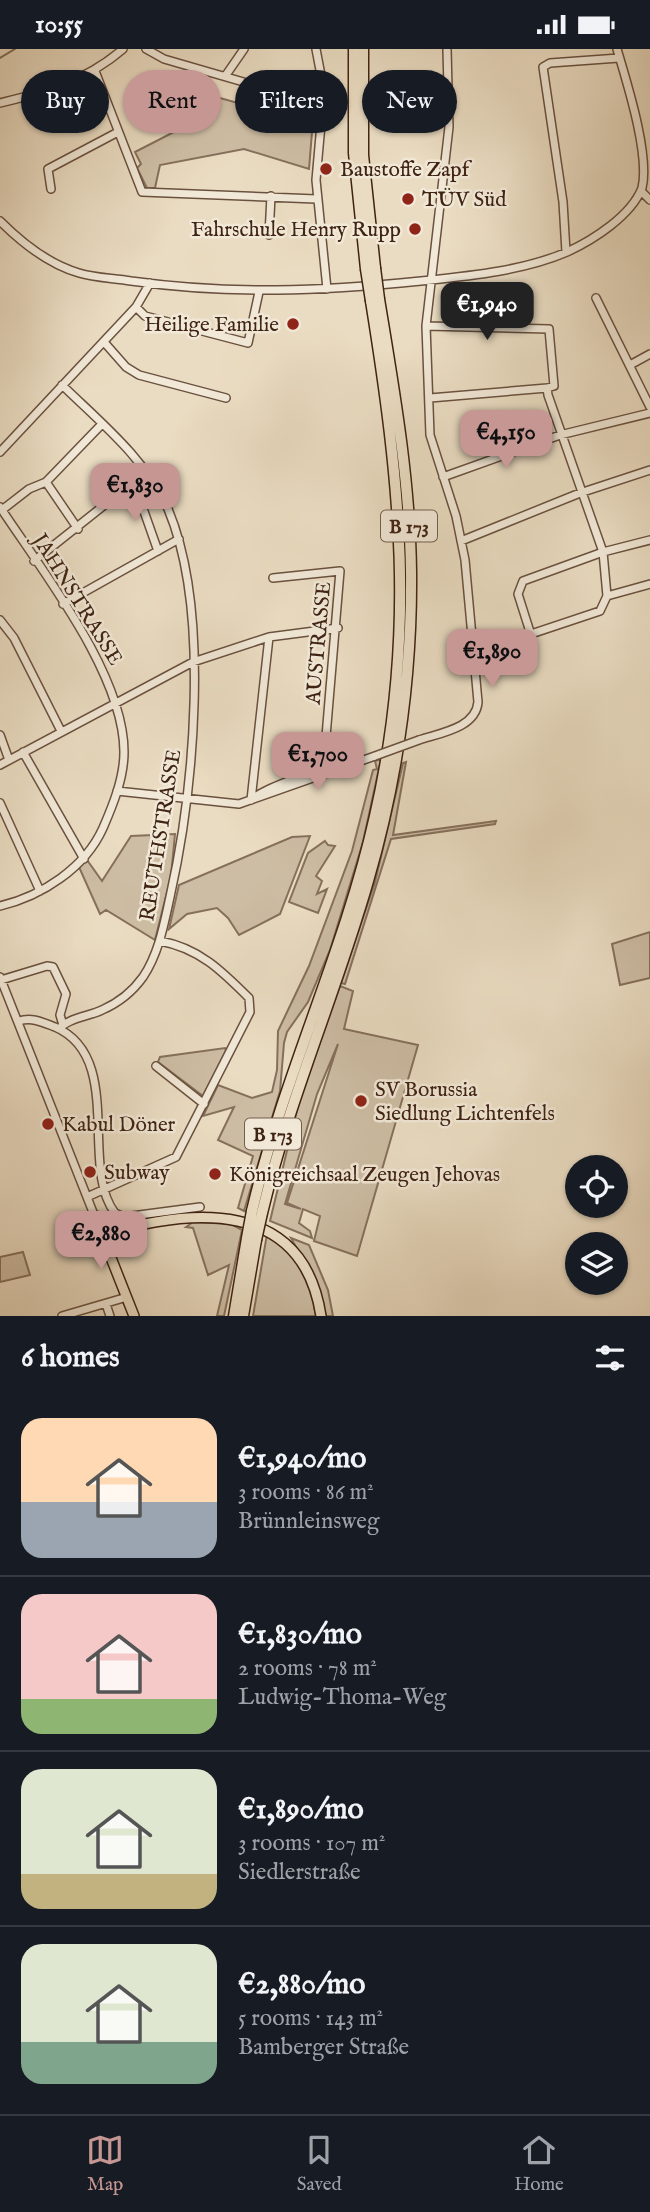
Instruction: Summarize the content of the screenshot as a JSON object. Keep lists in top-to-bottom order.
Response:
{
  "streets": {
    "highway": ["B 173"],
    "street": ["JAHNSTRASSE", "AUSTRASSE", "REUTHSTRASSE"]
  },
  "places": [
    "Baustoffe Zapf",
    "TÜV Süd",
    "Fahrschule Henry Rupp",
    "Heilige Familie",
    "SV Borussia Siedlung Lichtenfels",
    "Kabul Döner",
    "Subway",
    "Königreichsaal Zeugen Jehovas"
  ],
  "page": {
    "status": "10:55",
    "chip": [
      "Buy",
      "Rent",
      "Filters",
      "New"
    ],
    "price": [
      "€1,940",
      "€4,150",
      "€1,830",
      "€1,890",
      "€1,700",
      "€2,880"
    ],
    "heading": "6 homes",
    "list": [
      {
        "name": "€1,940/mo",
        "note": "3 rooms · 86 m² · Brünnleinsweg"
      },
      {
        "name": "€1,830/mo",
        "note": "2 rooms · 78 m² · Ludwig-Thoma-Weg"
      },
      {
        "name": "€1,890/mo",
        "note": "3 rooms · 107 m² · Siedlerstraße"
      },
      {
        "name": "€2,880/mo",
        "note": "5 rooms · 143 m² · Bamberger Straße"
      }
    ],
    "tabs": ["Map", "Saved", "Home"]
  }
}
